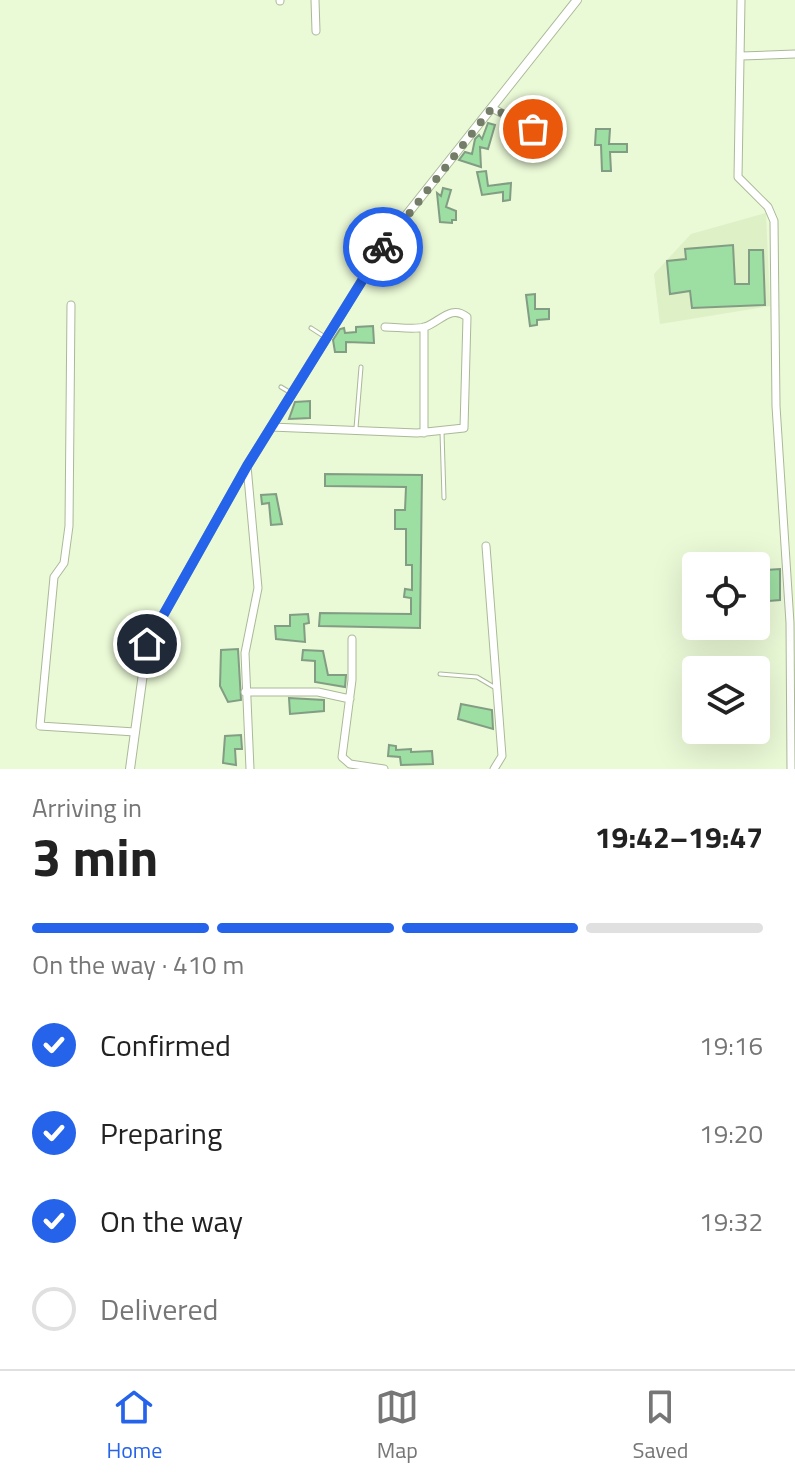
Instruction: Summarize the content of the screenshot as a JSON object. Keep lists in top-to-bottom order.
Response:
{
  "page": {
    "heading": ["3 min", "Arriving in", "19:42–19:47"],
    "bar": "On the way · 410 m",
    "list": [
      ["Confirmed", "19:16"],
      ["Preparing", "19:20"],
      ["On the way", "19:32"],
      "Delivered"
    ],
    "tabs": ["Home", "Map", "Saved"]
  }
}
